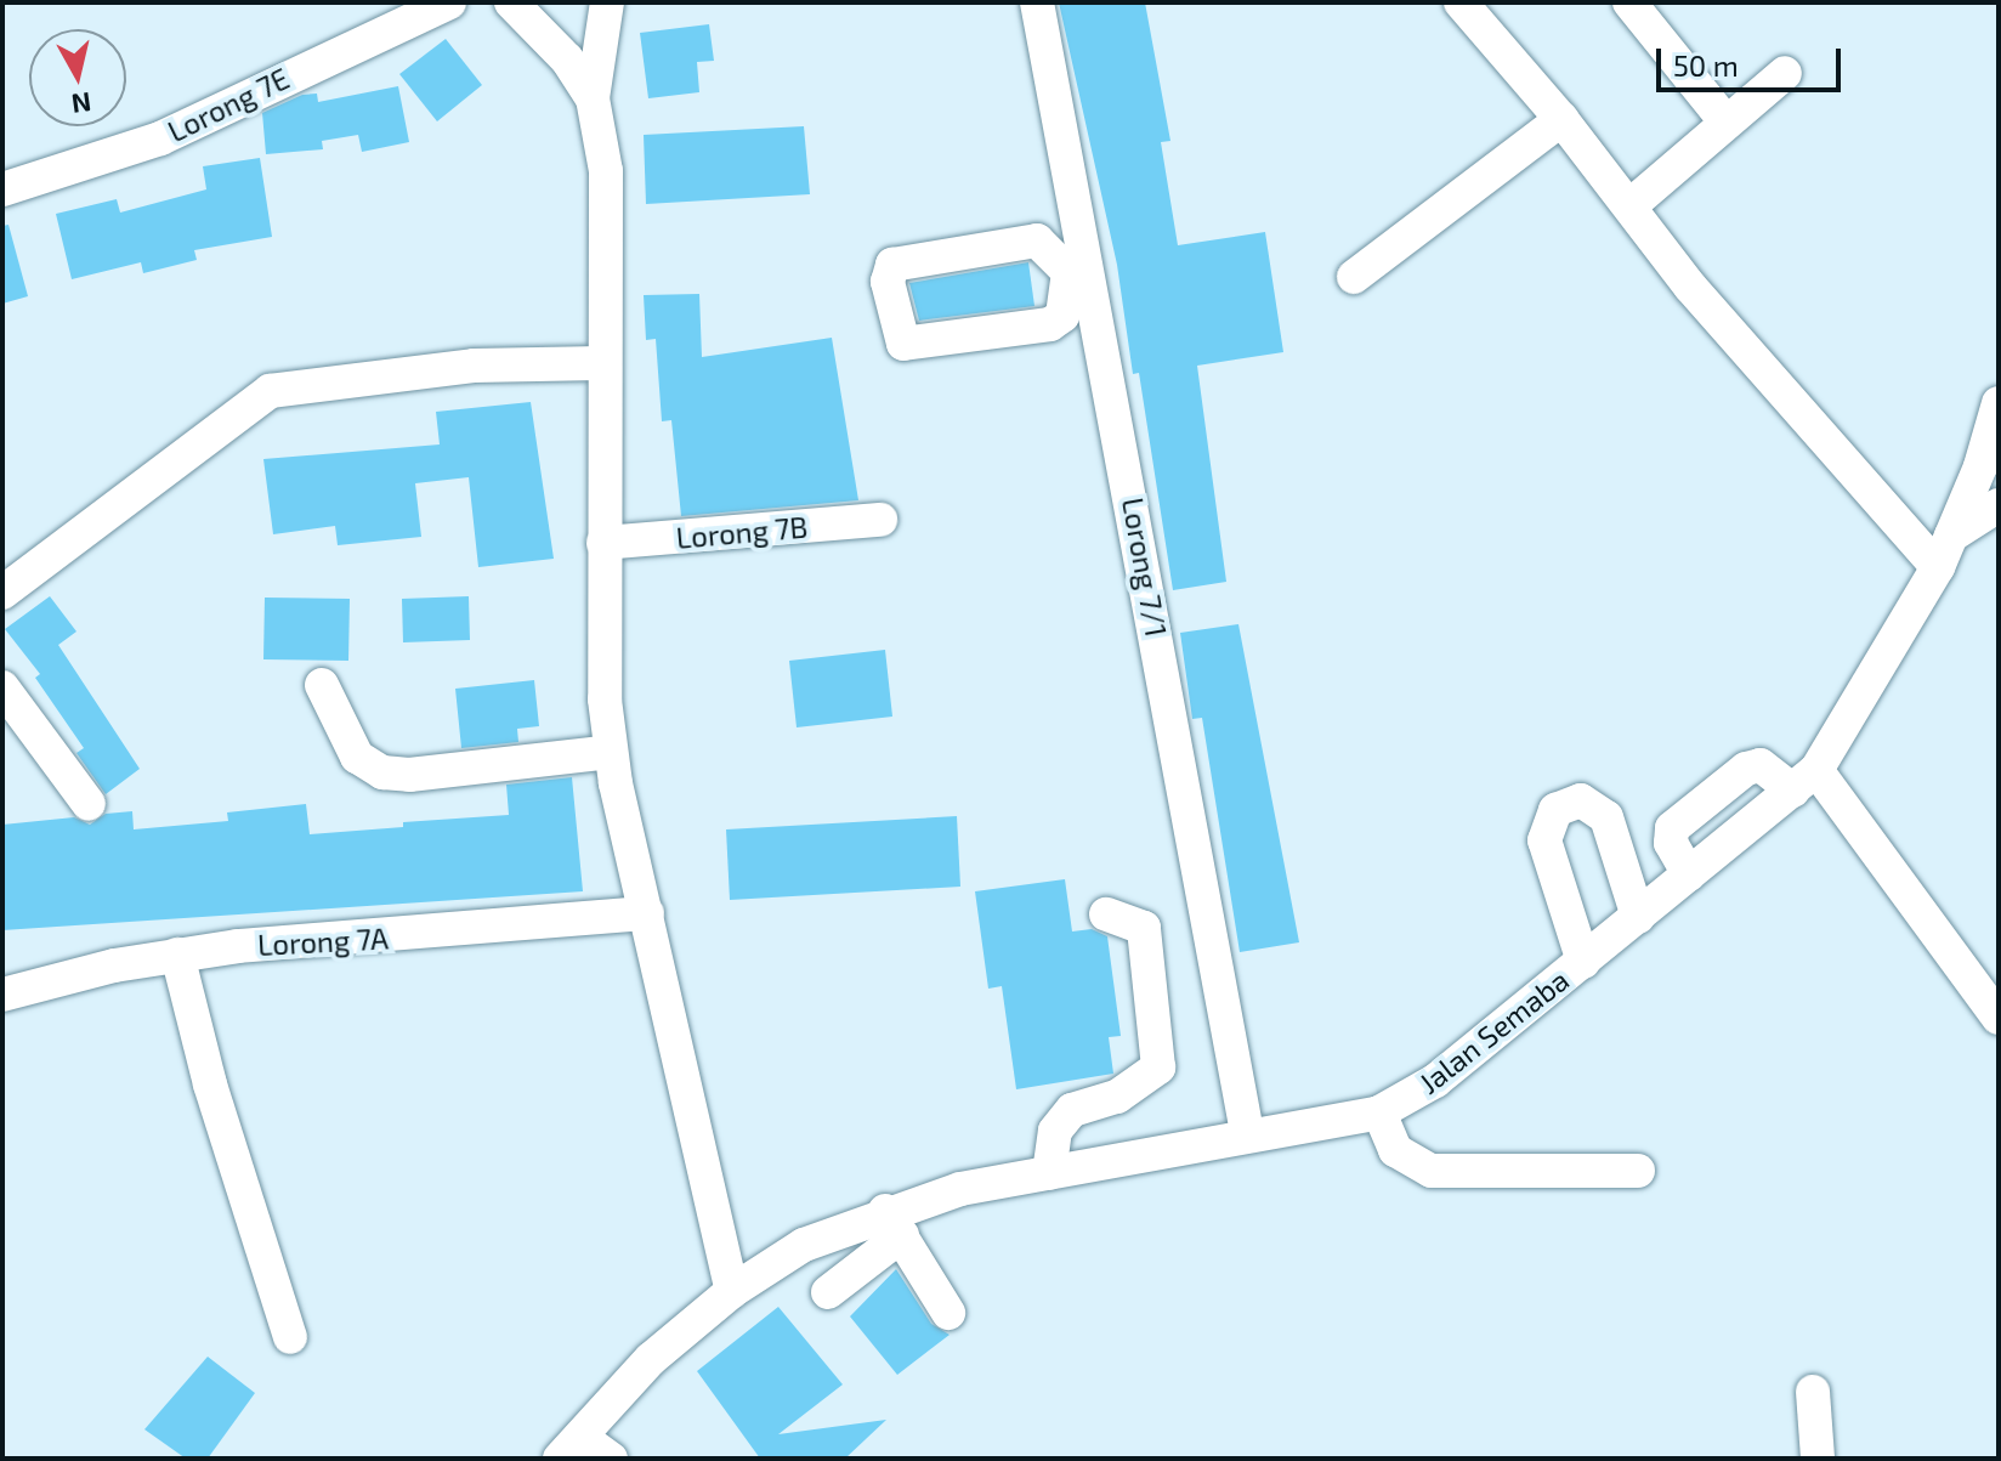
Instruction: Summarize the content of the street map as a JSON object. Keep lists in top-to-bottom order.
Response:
{
  "streets": {
    "street": [
      "Lorong 7E",
      "Lorong 7B",
      "Lorong 7/1",
      "Lorong 7A",
      "Jalan Semaba"
    ]
  },
  "crossings": [
    ["Lorong 7/1", "Jalan Semaba"]
  ],
  "scale_bar": "50 m",
  "north": "bottom"
}
